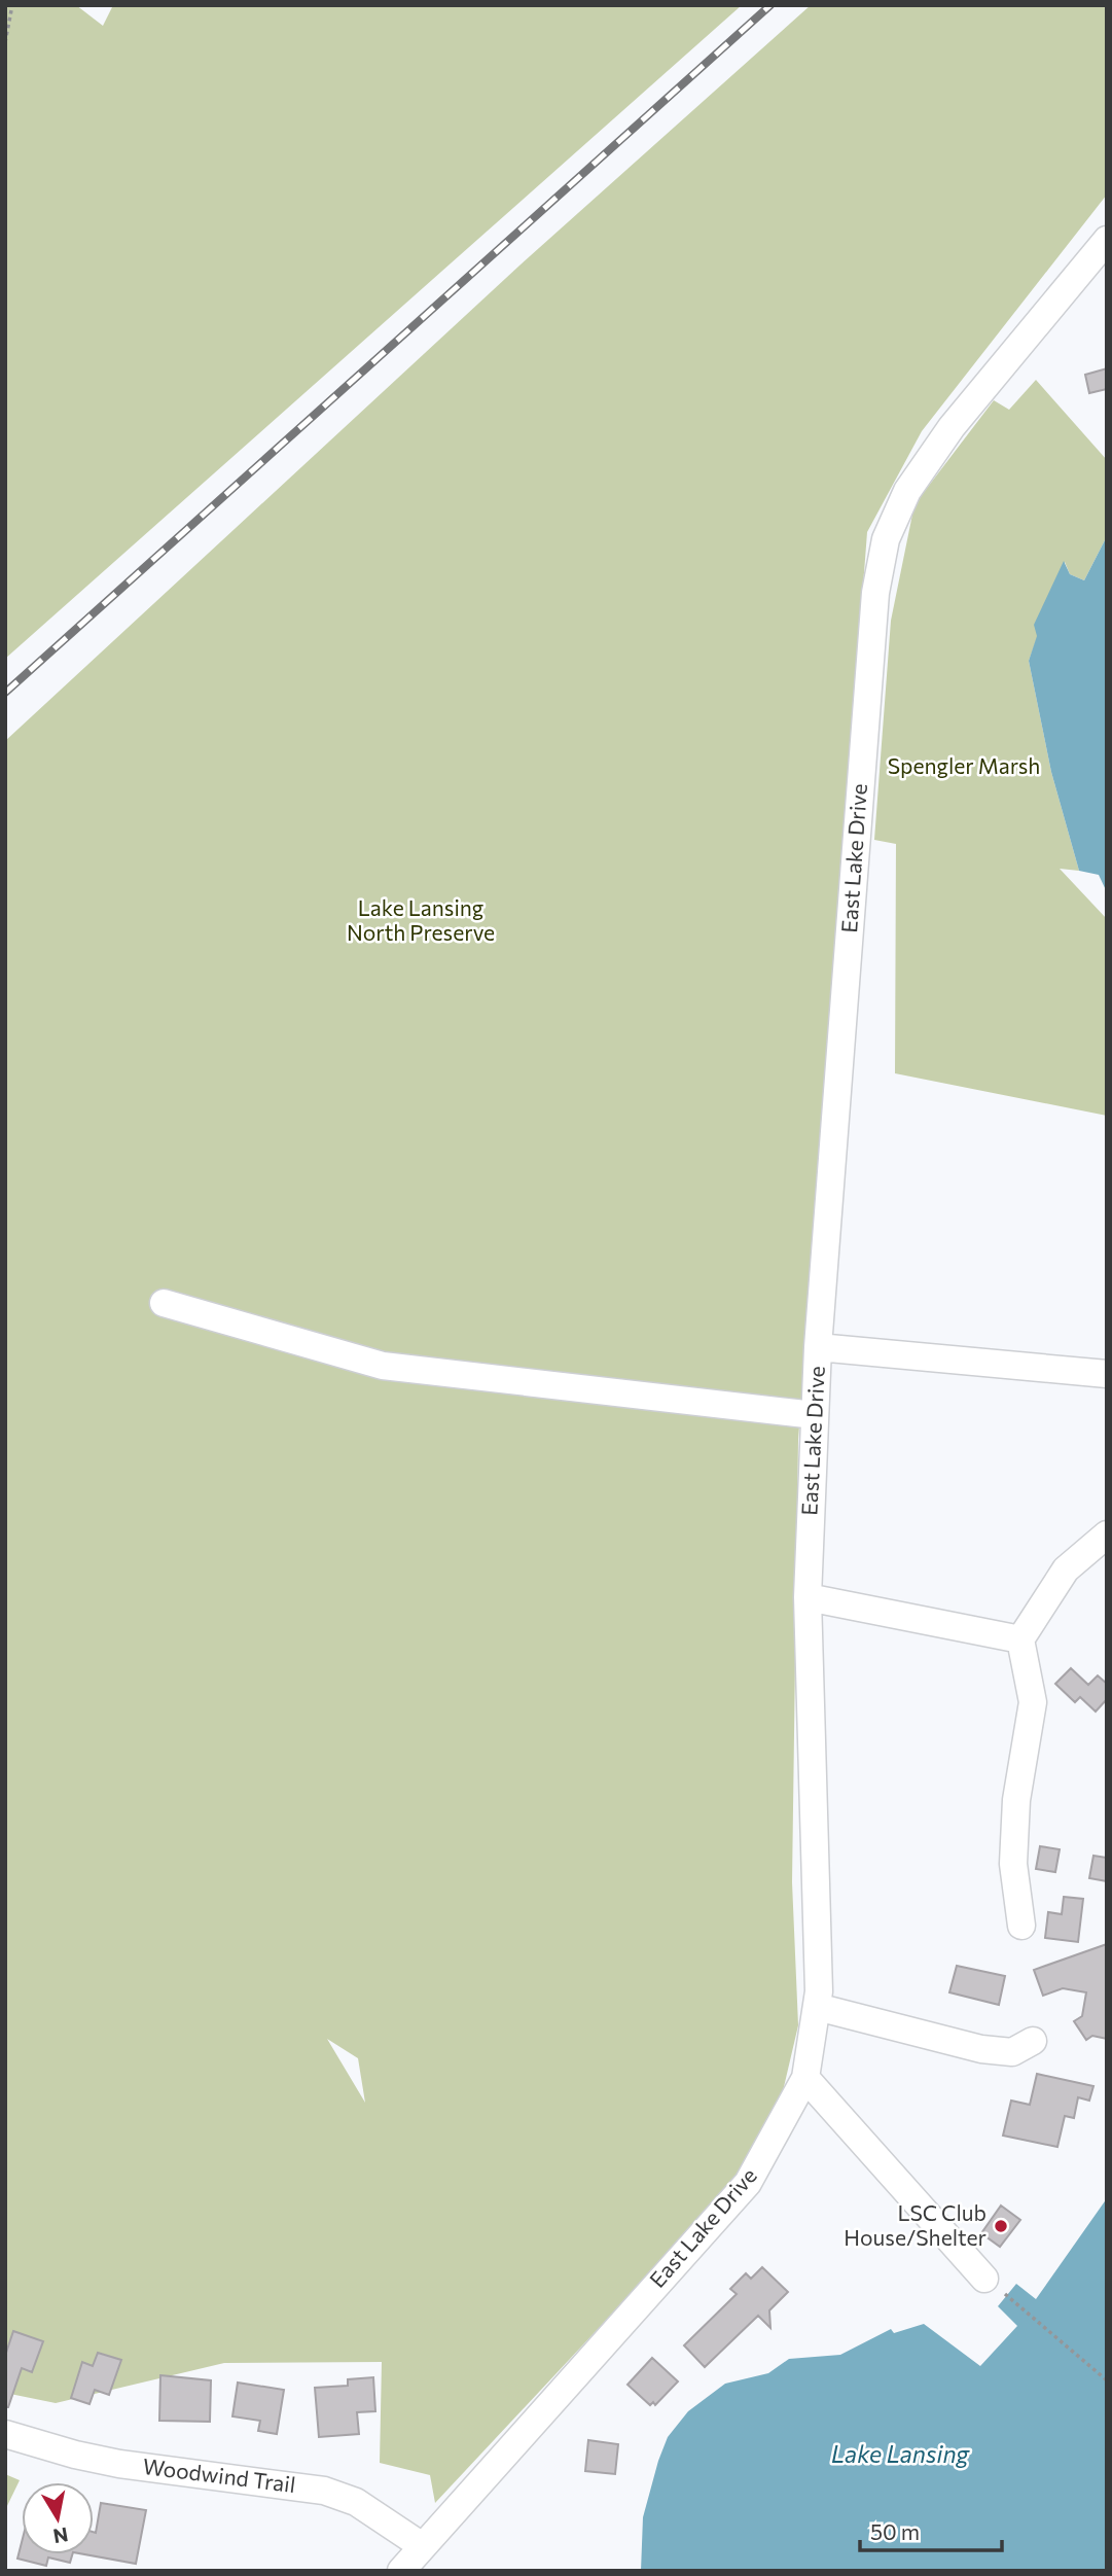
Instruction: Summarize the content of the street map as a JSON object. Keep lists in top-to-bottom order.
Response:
{
  "streets": {
    "street": ["East Lake Drive", "Woodwind Trail"]
  },
  "crossings": [
    ["East Lake Drive", "Woodwind Trail"]
  ],
  "water": ["Lake Lansing"],
  "parks": ["Spengler Marsh", "Lake Lansing North Preserve"],
  "places": ["LSC Club House/Shelter"],
  "scale_bar": "50 m",
  "north": "bottom"
}
